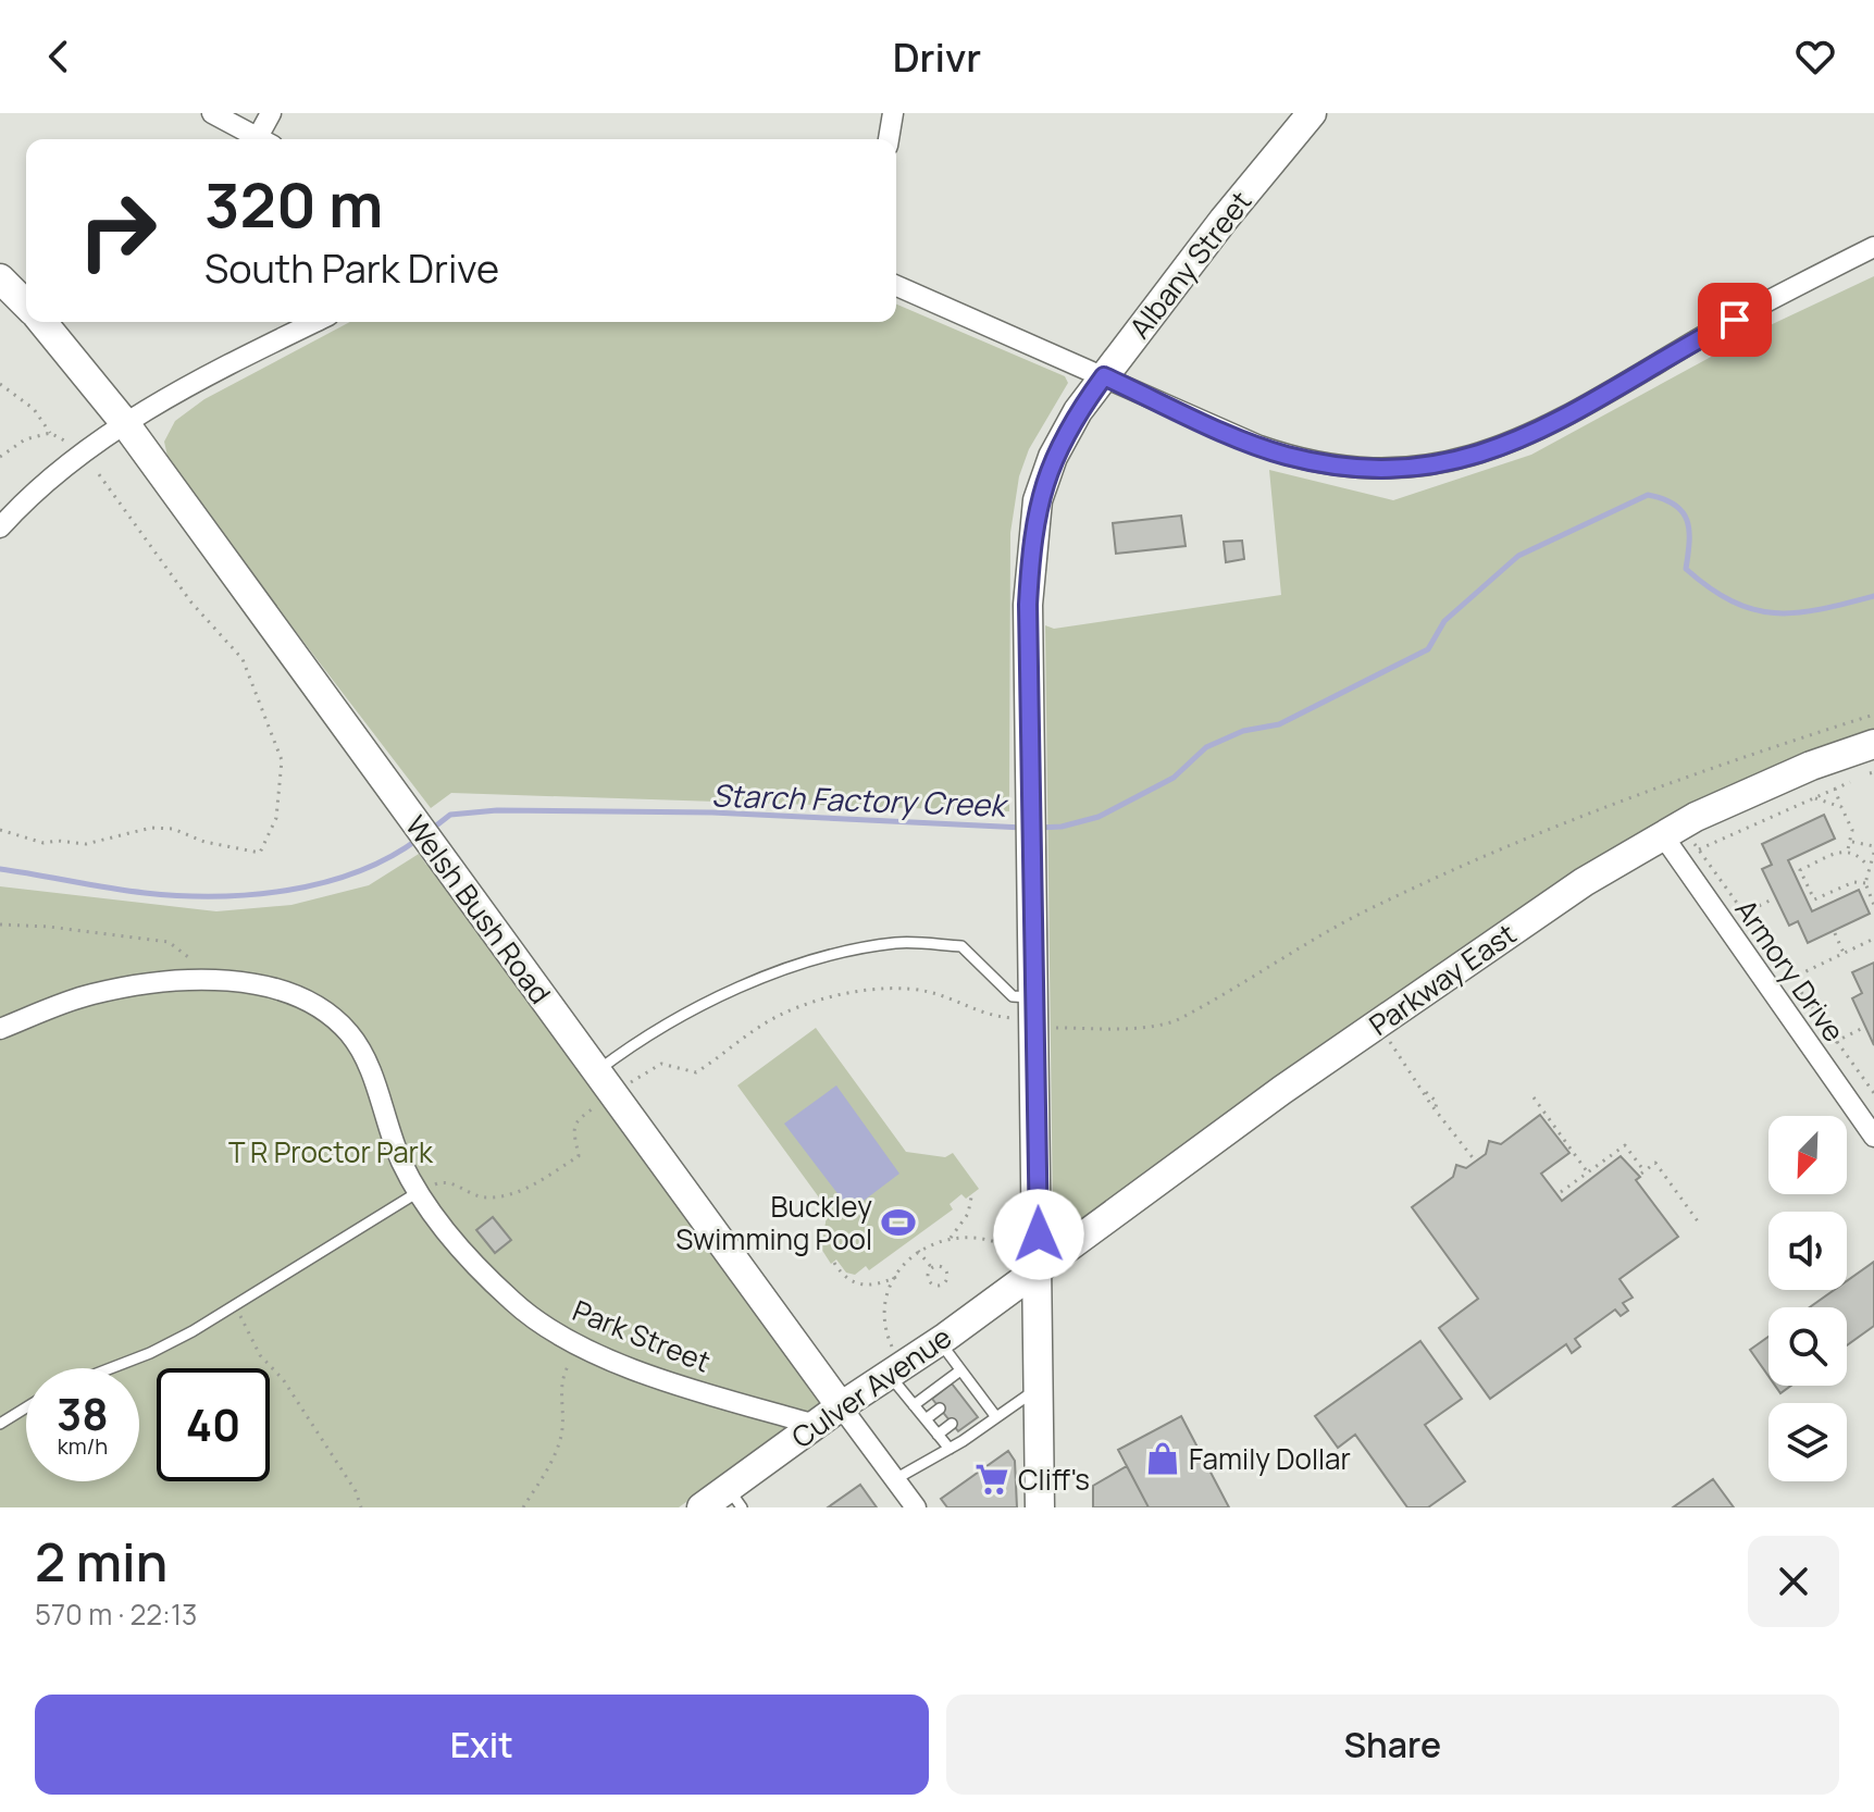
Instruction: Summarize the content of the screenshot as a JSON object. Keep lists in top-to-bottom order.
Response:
{
  "streets": {
    "street": [
      "Albany Street",
      "Welsh Bush Road",
      "Armory Drive",
      "Parkway East",
      "Park Street",
      "Culver Avenue"
    ]
  },
  "crossings": [
    ["Albany Street", "Parkway East"],
    ["Albany Street", "Culver Avenue"],
    ["Welsh Bush Road", "Culver Avenue"],
    ["Armory Drive", "Parkway East"],
    ["Parkway East", "Culver Avenue"],
    ["Park Street", "Culver Avenue"]
  ],
  "water": ["Starch Factory Creek"],
  "parks": ["T R Proctor Park"],
  "places": {
    "sports": ["Buckley Swimming Pool"],
    "shop": ["Family Dollar"],
    "supermarket": ["Cliff's"]
  },
  "north": "bottom left",
  "page": {
    "header": "Drivr",
    "turn": ["320 m", "South Park Drive"],
    "speed": "38 km/h",
    "limit": "40",
    "heading": ["2 min", "570 m · 22:13"],
    "buttons": ["Exit", "Share"]
  }
}
